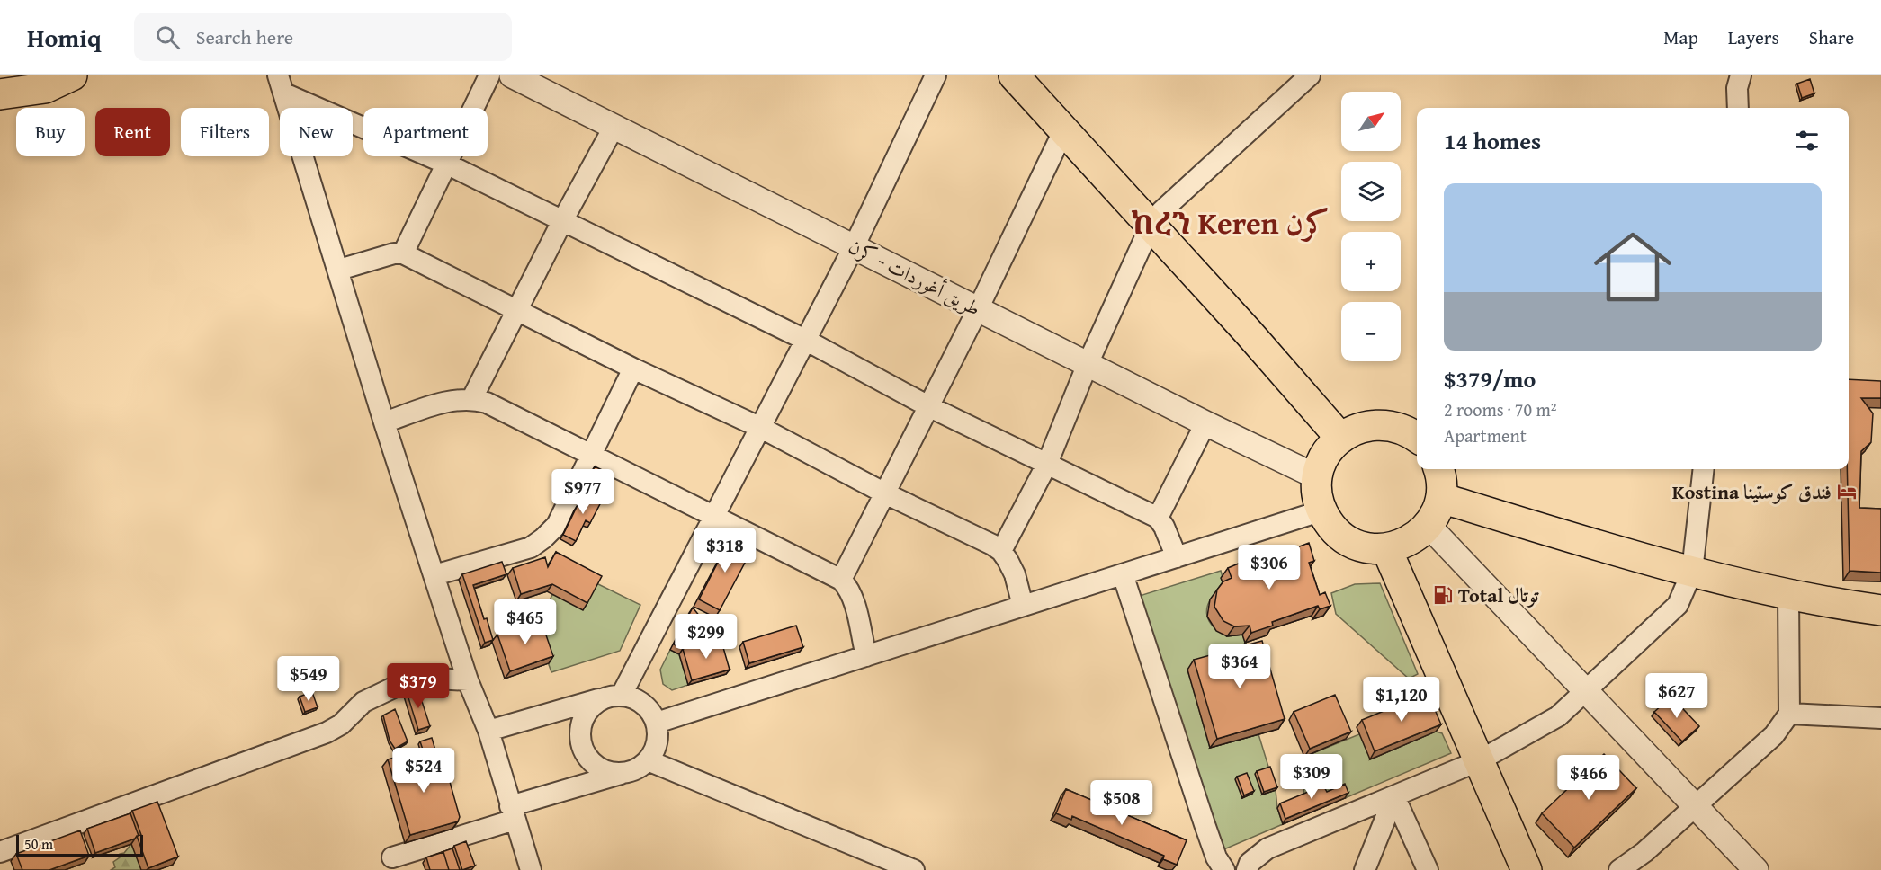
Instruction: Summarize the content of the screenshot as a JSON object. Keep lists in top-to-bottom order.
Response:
{
  "streets": {
    "street": ["طريق أغوردات - كرن"]
  },
  "districts": ["ከረን Keren كرن"],
  "places": {
    "hotel": ["Kostina فندق كوستينا"],
    "fuel station": ["Total توتال"]
  },
  "scale_bar": "50 m",
  "north": "top right",
  "page": {
    "header": "Homiq",
    "search": "Search here",
    "nav": ["Map", "Layers", "Share"],
    "map_buttons": ["+", "−"],
    "chip": [
      "Buy",
      "Rent",
      "Filters",
      "New",
      "Apartment"
    ],
    "heading": "14 homes",
    "list": [
      {
        "name": "$379/mo",
        "note": "2 rooms · 70 m² · Apartment"
      }
    ],
    "price": [
      "$977",
      "$318",
      "$306",
      "$465",
      "$299",
      "$364",
      "$549",
      "$379",
      "$627",
      "$1,120",
      "$524",
      "$309",
      "$466",
      "$508"
    ],
    "scale": "50 m"
  }
}
